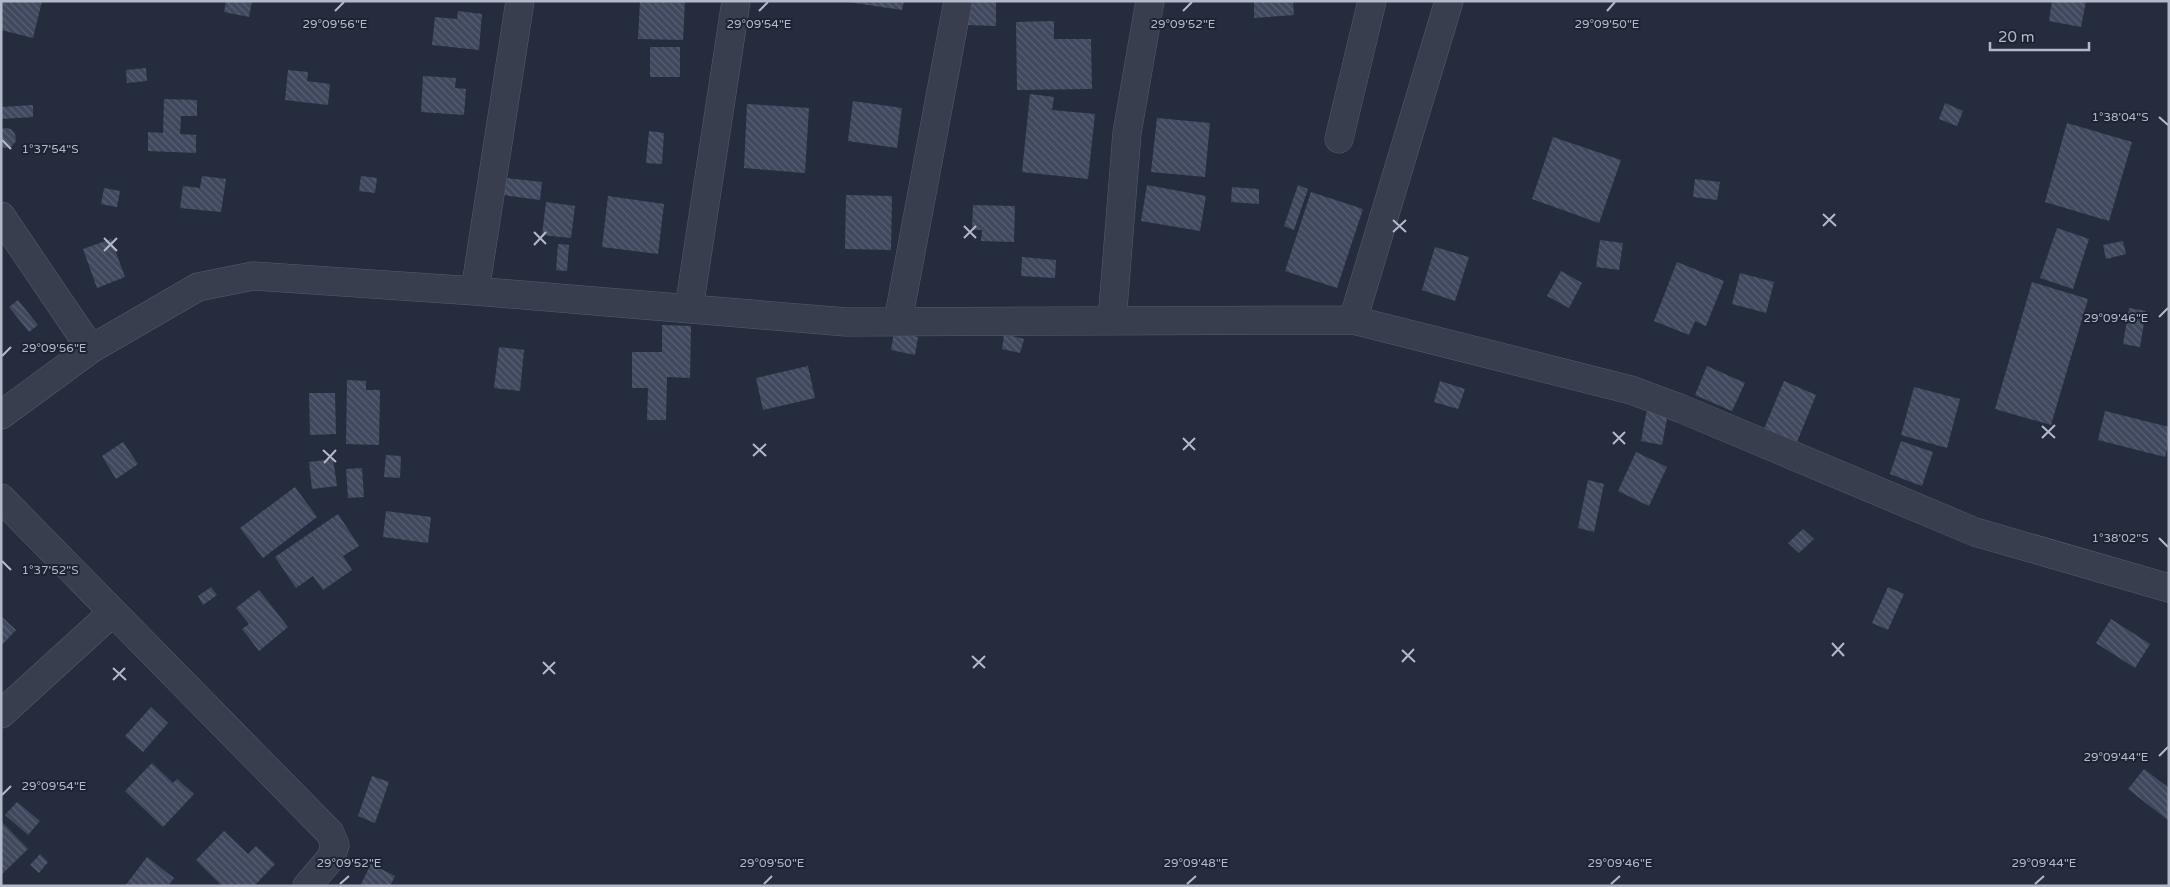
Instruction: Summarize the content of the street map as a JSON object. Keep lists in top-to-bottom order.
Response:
{
  "scale_bar": "20 m",
  "coordinates": [
    "29°09'54\"E",
    "29°09'56\"E",
    "29°09'52\"E",
    "29°09'50\"E",
    "1°38'04\"S",
    "1°37'54\"S",
    "29°09'46\"E",
    "1°38'02\"S",
    "1°37'52\"S",
    "29°09'44\"E",
    "29°09'48\"E"
  ]
}
